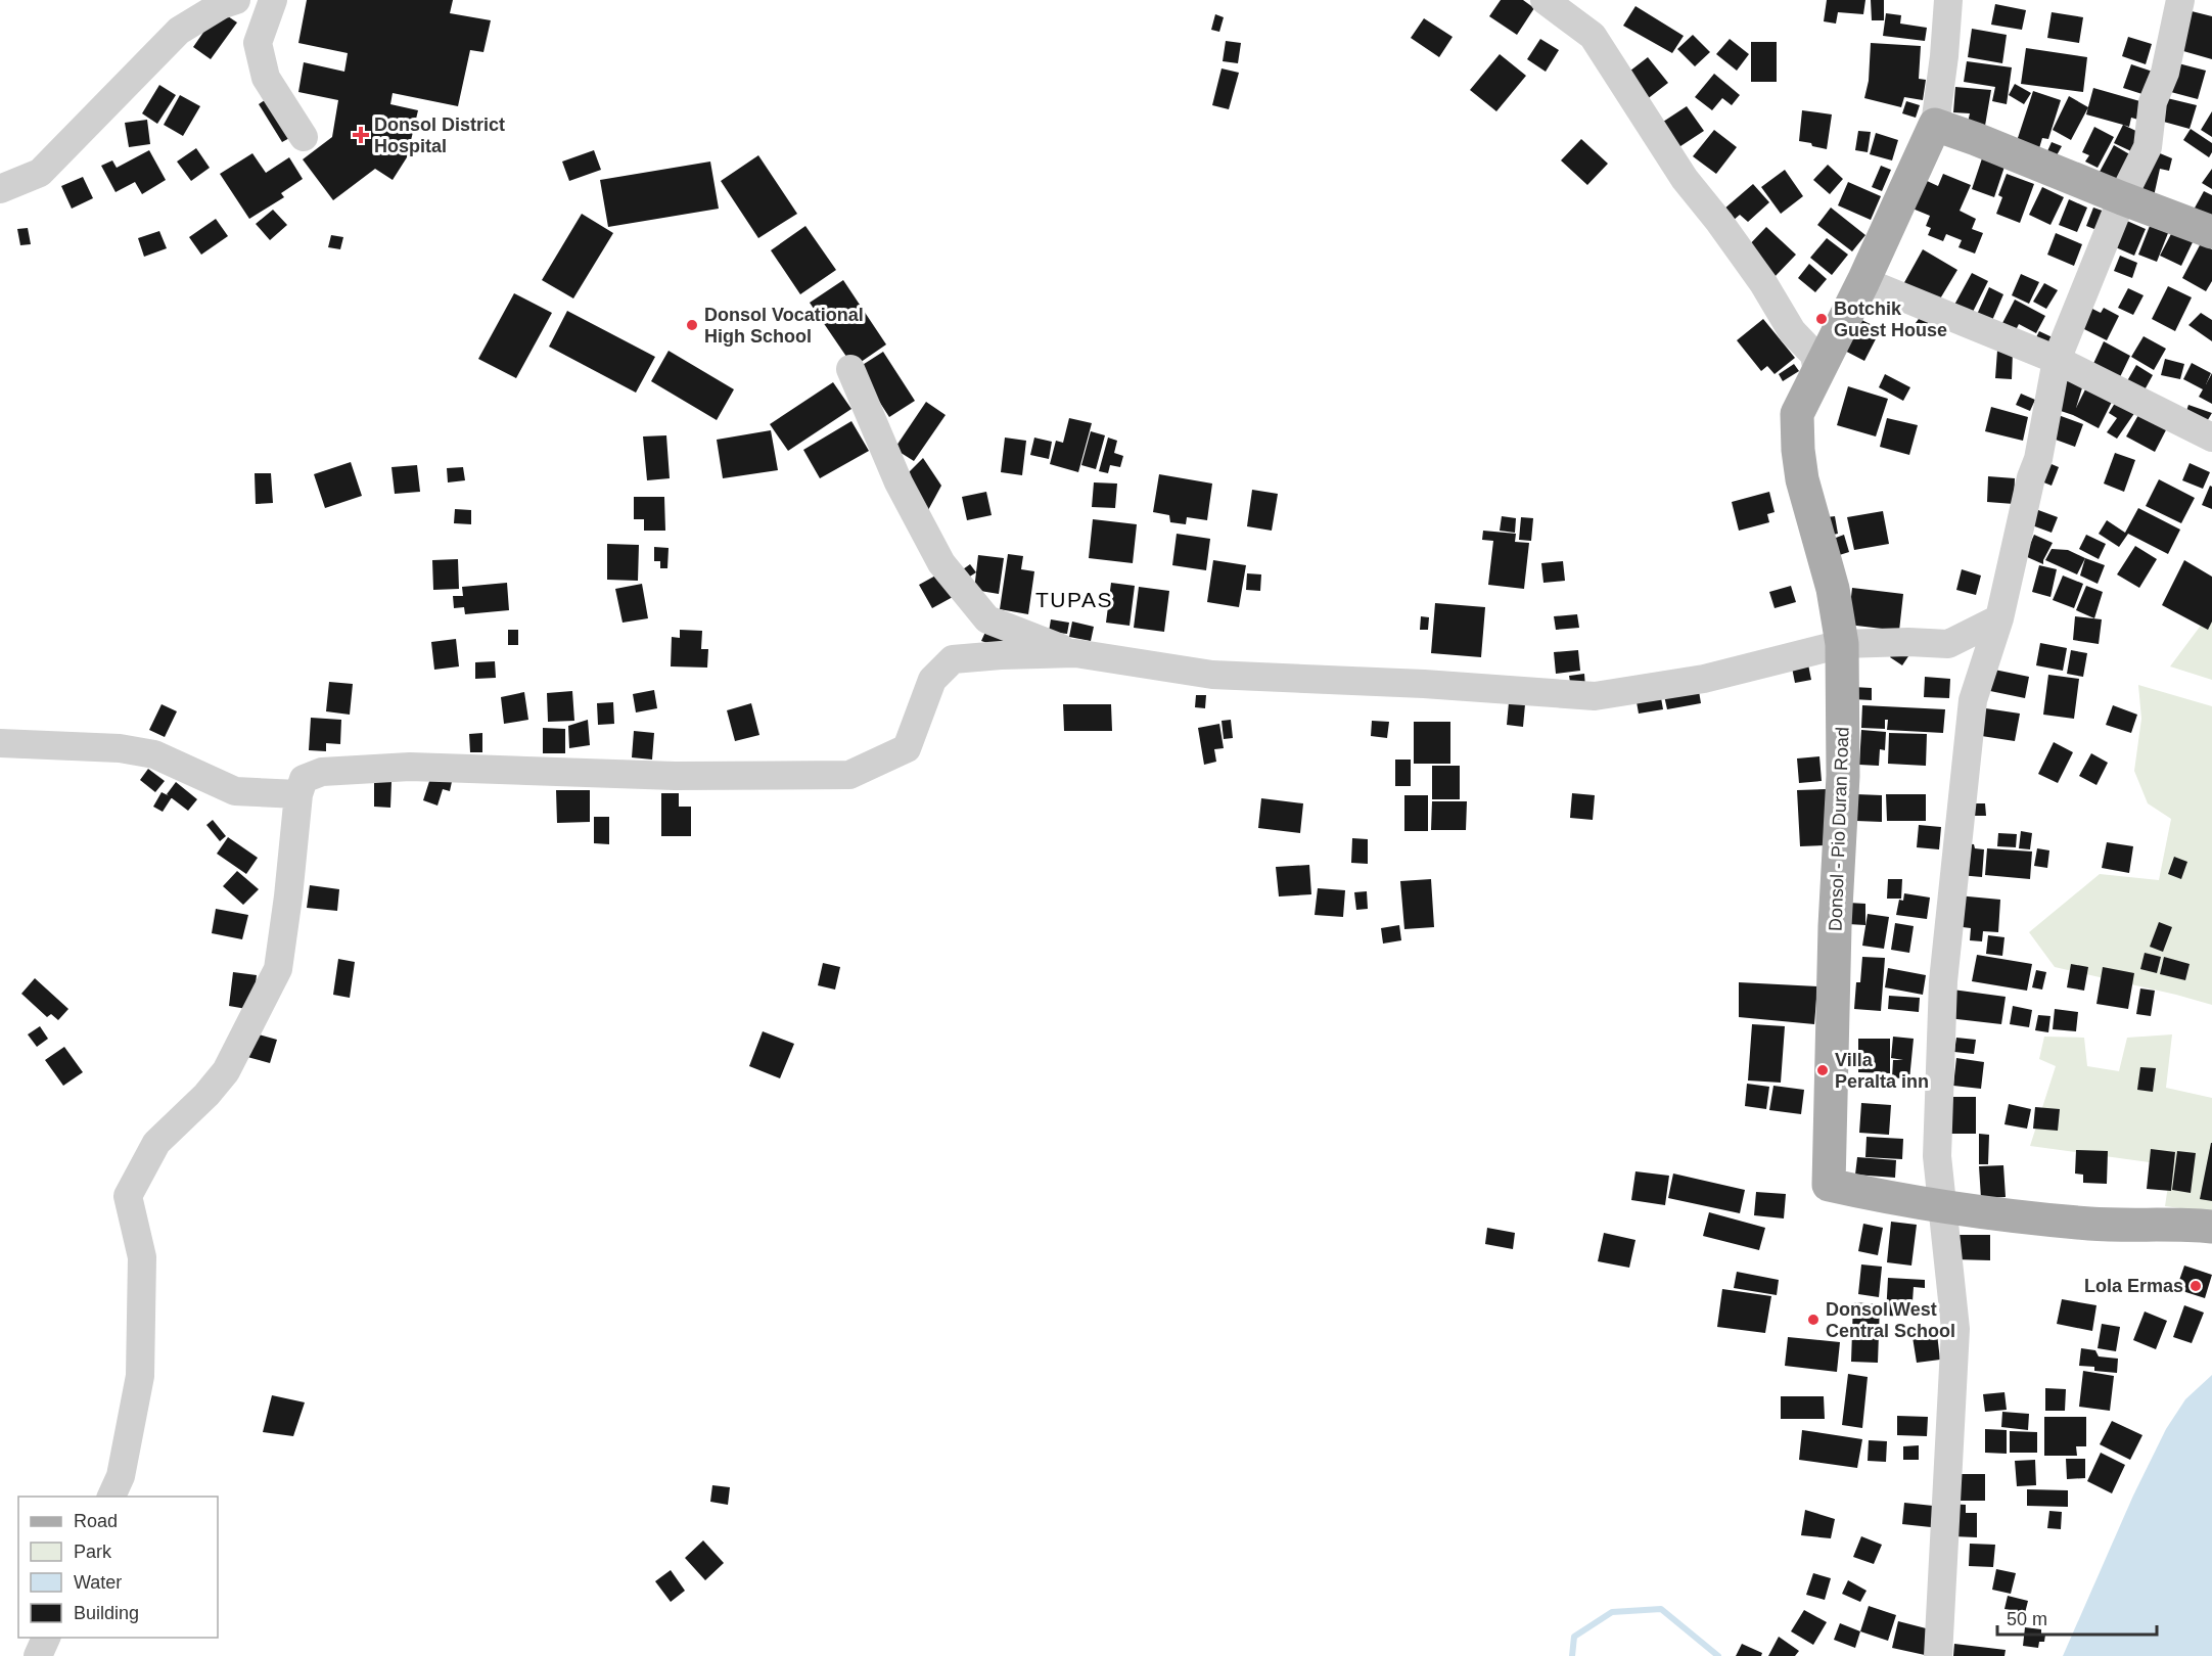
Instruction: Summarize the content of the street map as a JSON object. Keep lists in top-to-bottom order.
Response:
{
  "streets": {
    "main road": ["Donsol - Pio Duran Road"]
  },
  "districts": ["TUPAS"],
  "places": {
    "health": ["Donsol District Hospital"],
    "other": [
      "Botchik Guest House",
      "Donsol Vocational High School",
      "Villa Peralta inn",
      "Lola Ermas",
      "Donsol West Central School"
    ]
  },
  "legend": [
    "Road",
    "Park",
    "Water",
    "Building"
  ],
  "scale_bar": "50 m"
}
